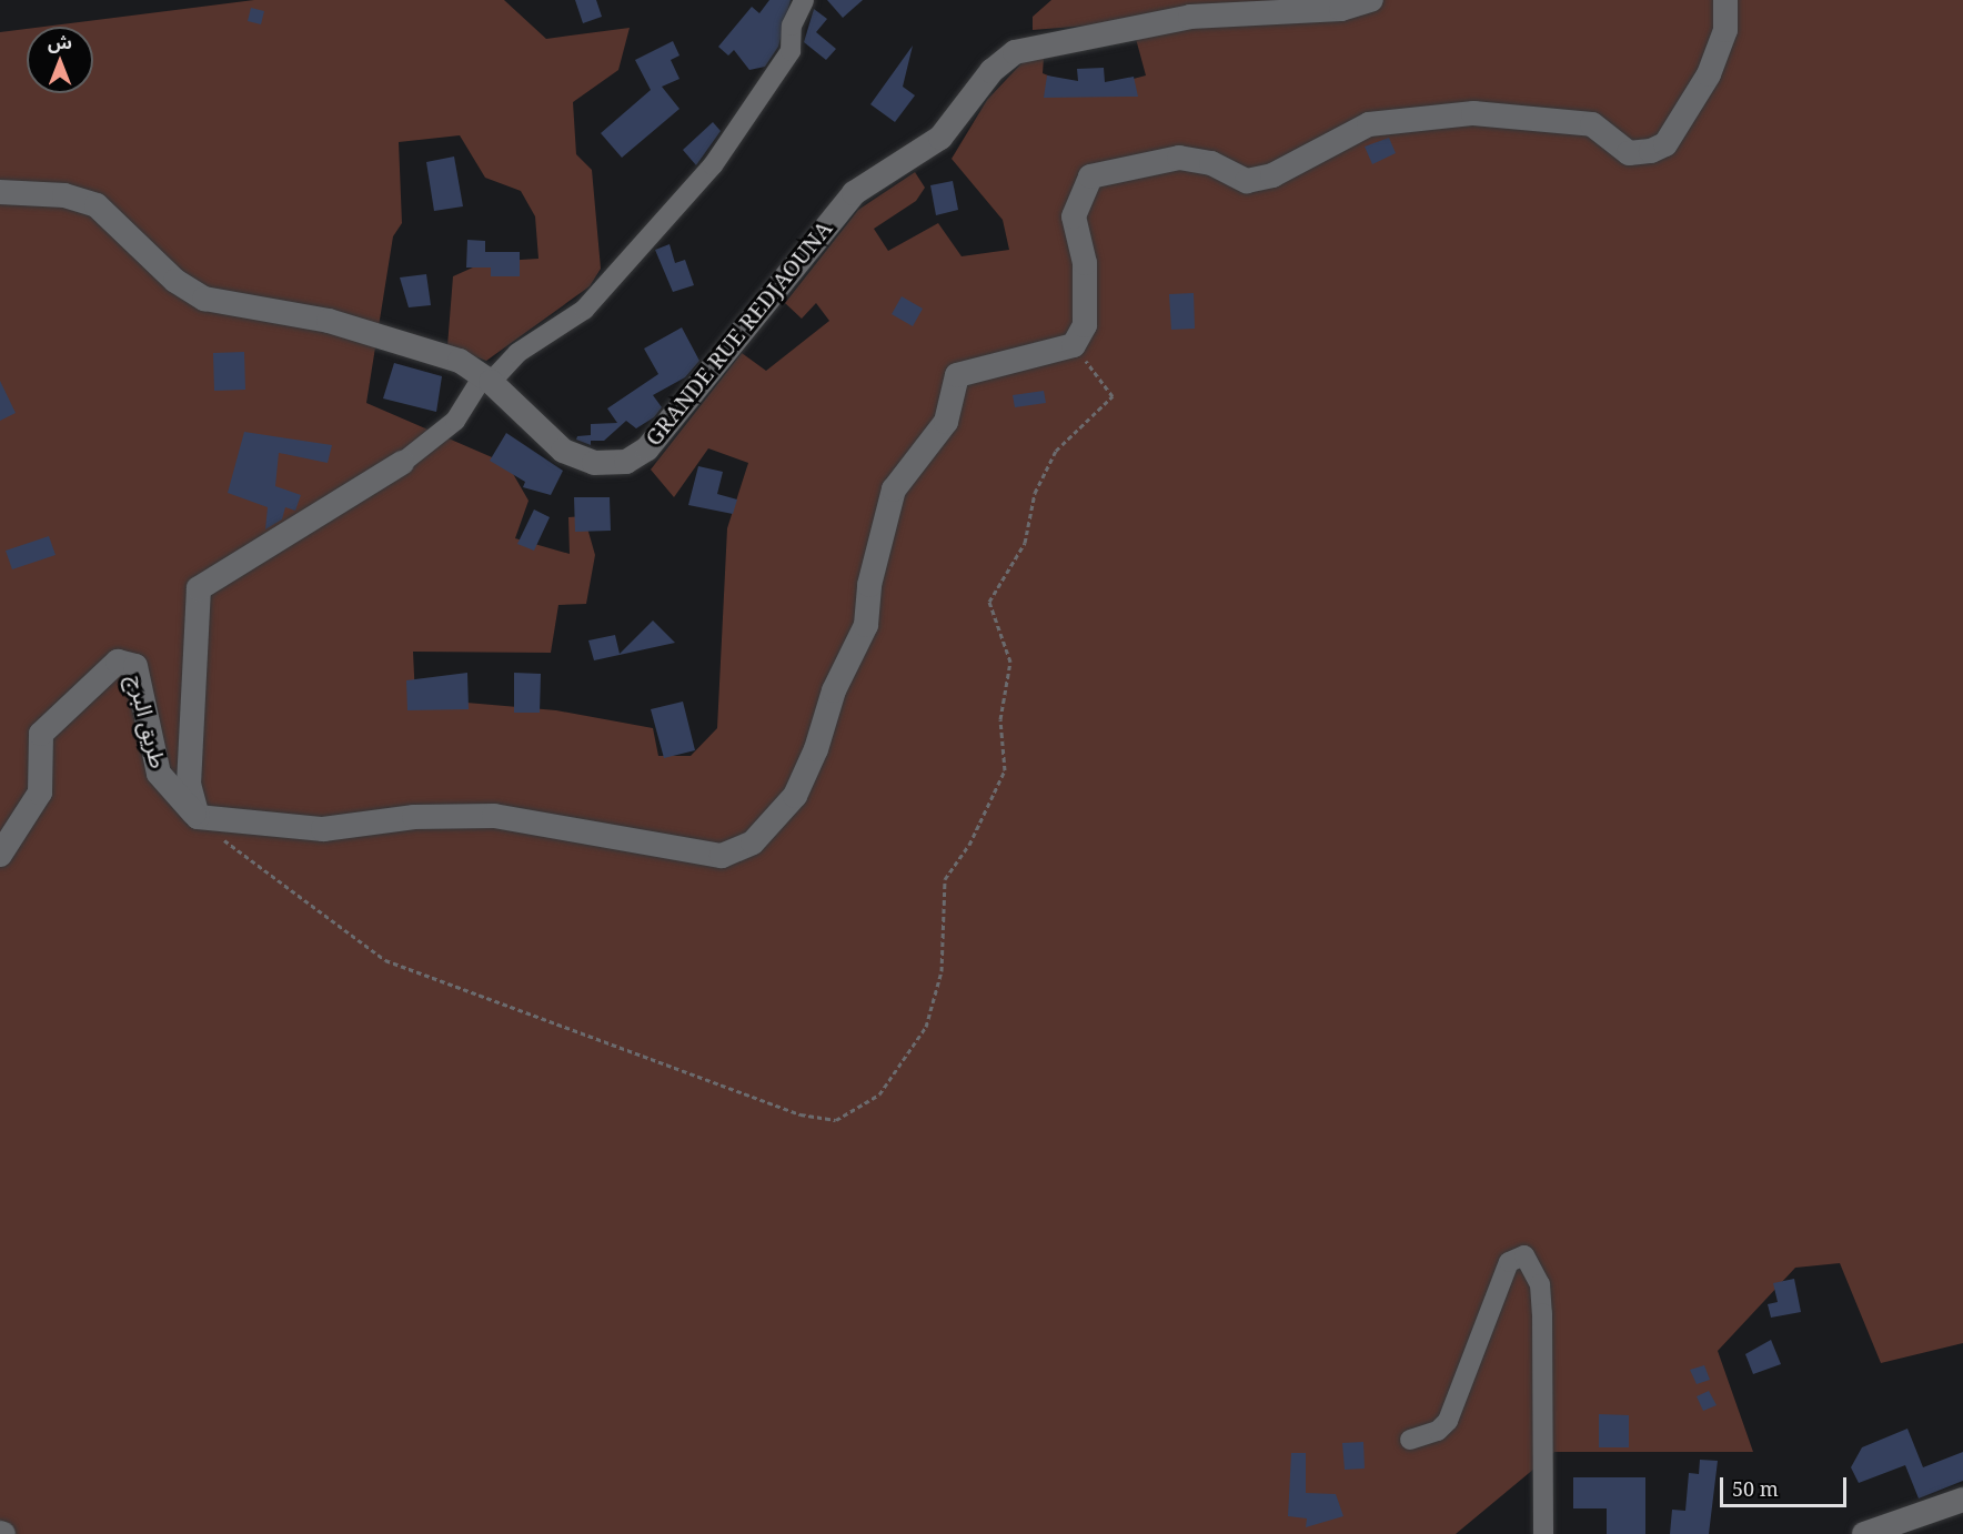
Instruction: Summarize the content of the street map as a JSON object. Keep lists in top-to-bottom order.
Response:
{
  "streets": {
    "street": ["GRANDE RUE REDJAOUNA", "طريق البرج"]
  },
  "scale_bar": "50 m",
  "north": "top"
}
